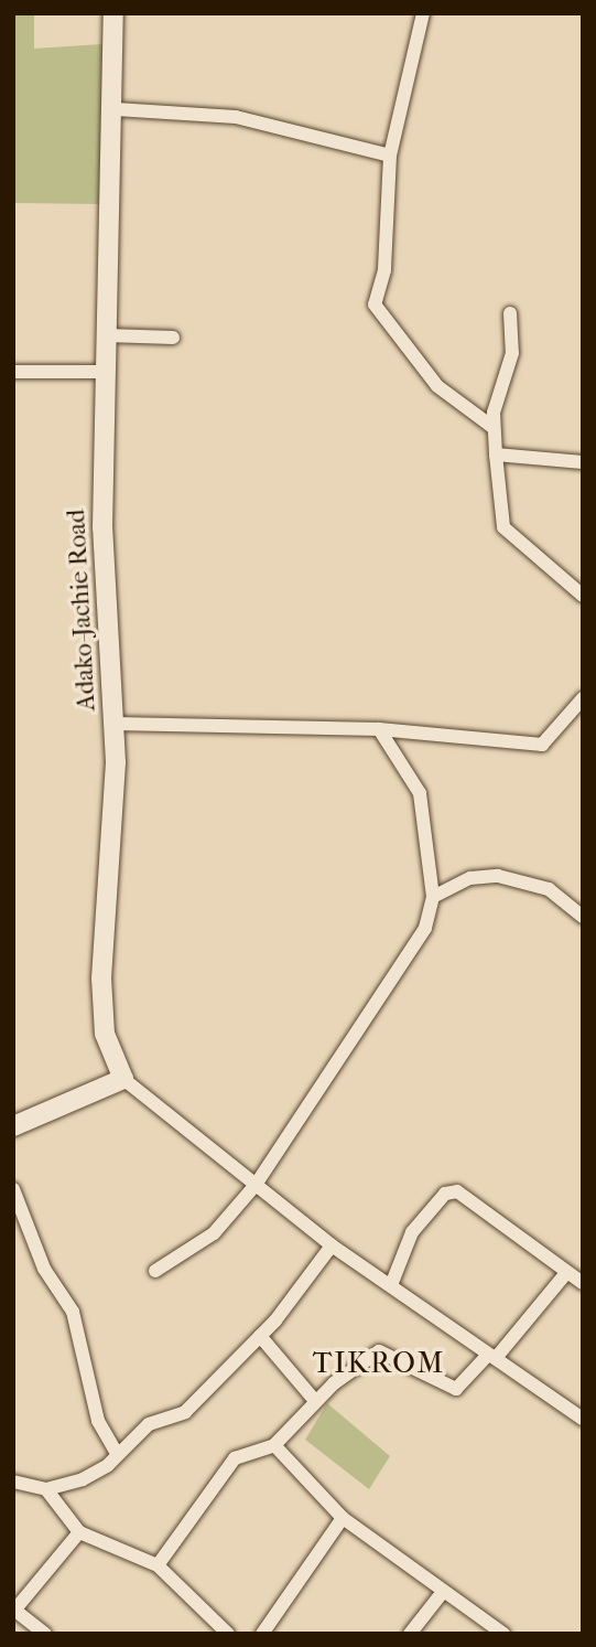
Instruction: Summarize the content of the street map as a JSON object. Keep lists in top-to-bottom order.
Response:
{
  "streets": {
    "street": ["Adako-Jachie Road"]
  },
  "districts": ["TIKROM"]
}
